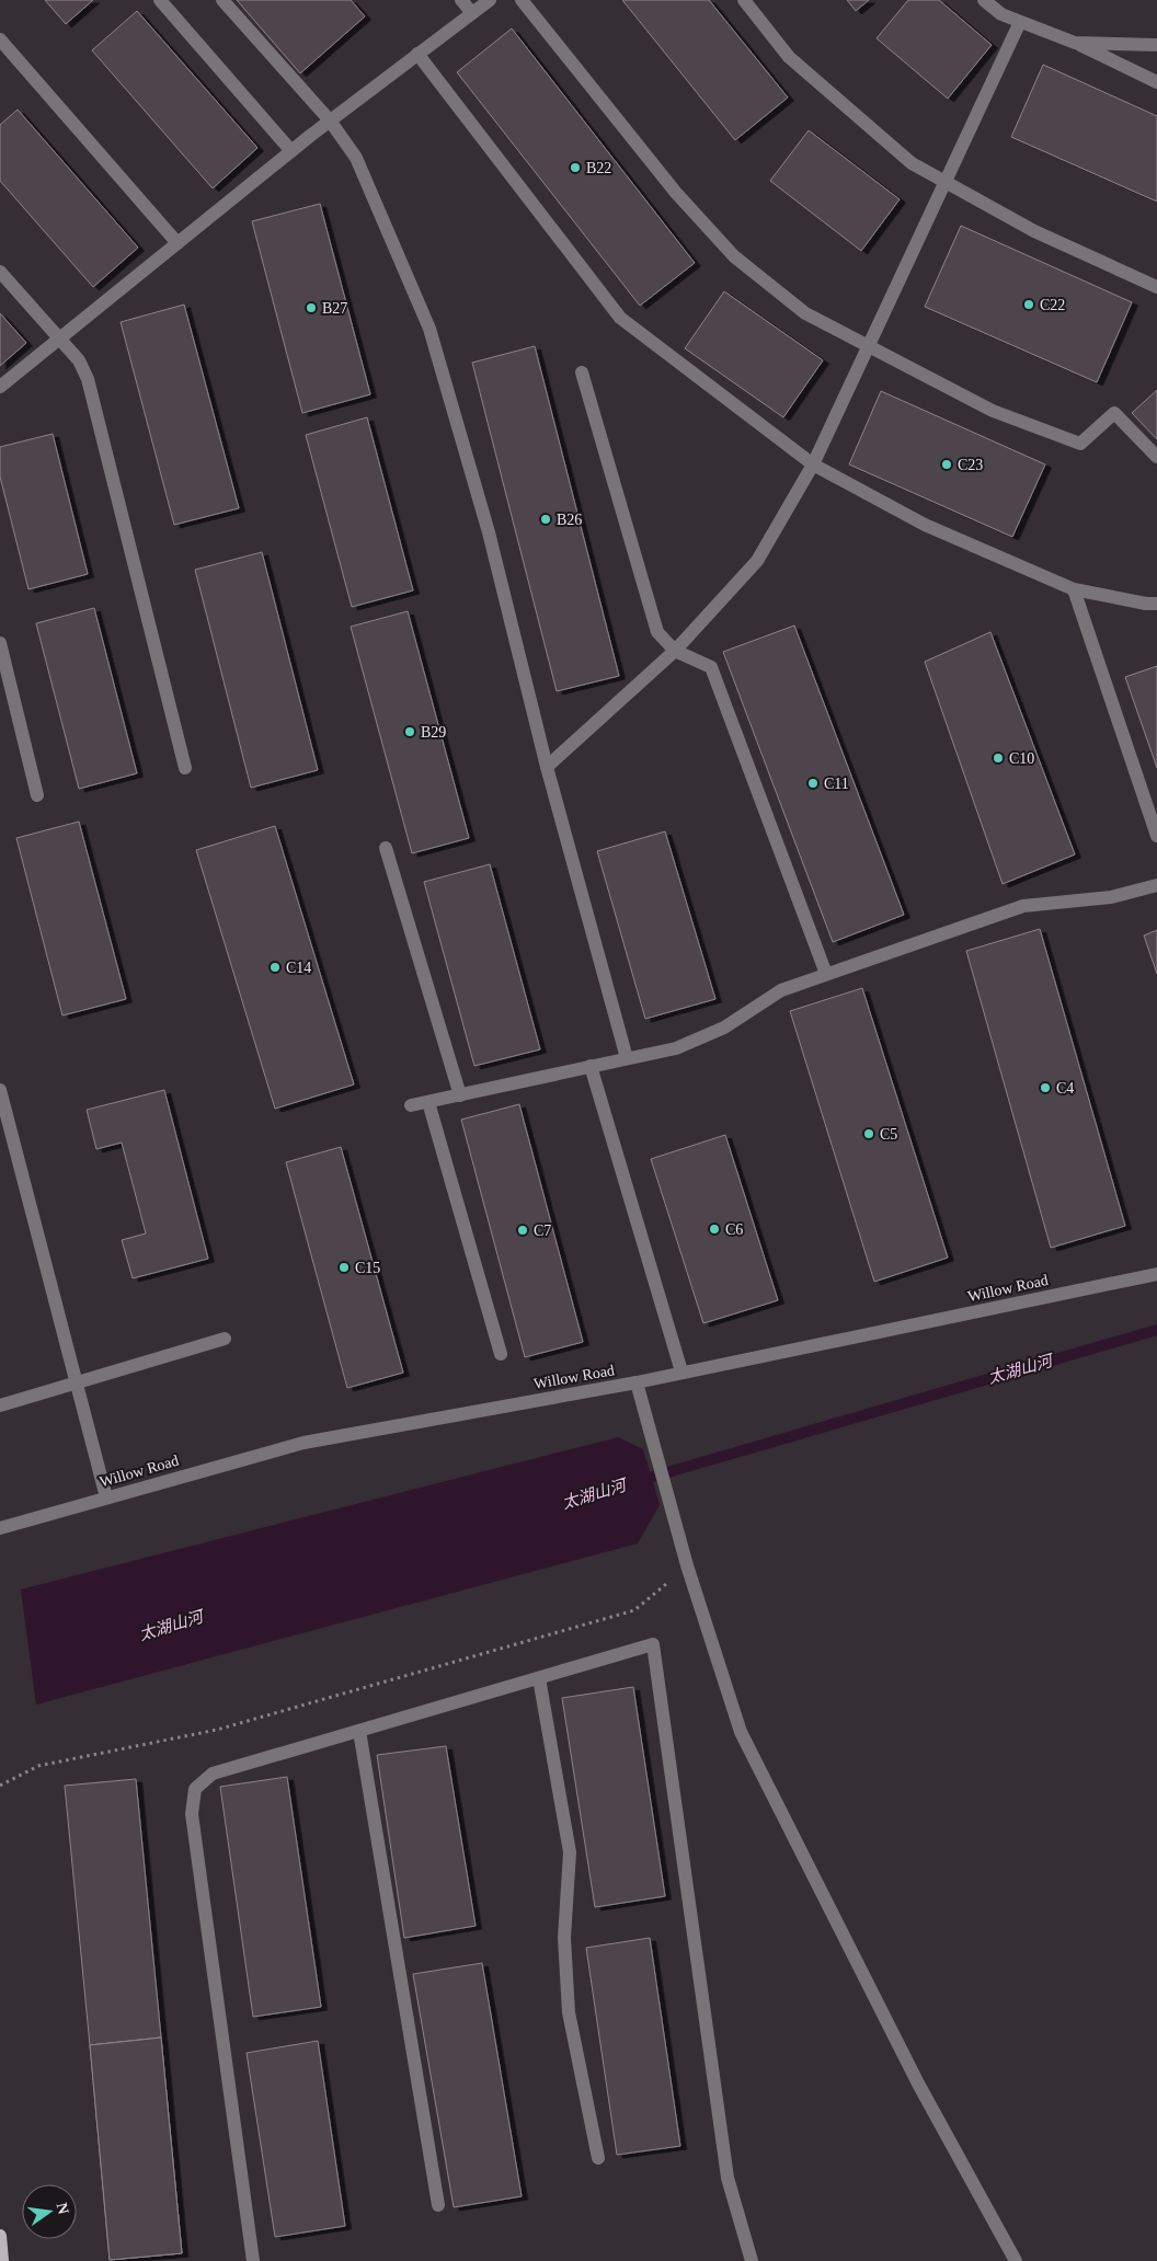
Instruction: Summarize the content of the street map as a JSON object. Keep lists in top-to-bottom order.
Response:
{
  "streets": {
    "street": ["Willow Road"]
  },
  "water": ["太湖山河"],
  "places": [
    "B22",
    "C22",
    "B27",
    "C23",
    "B26",
    "B29",
    "C10",
    "C11",
    "C14",
    "C4",
    "C5",
    "C6",
    "C7",
    "C15"
  ],
  "north": "right"
}
